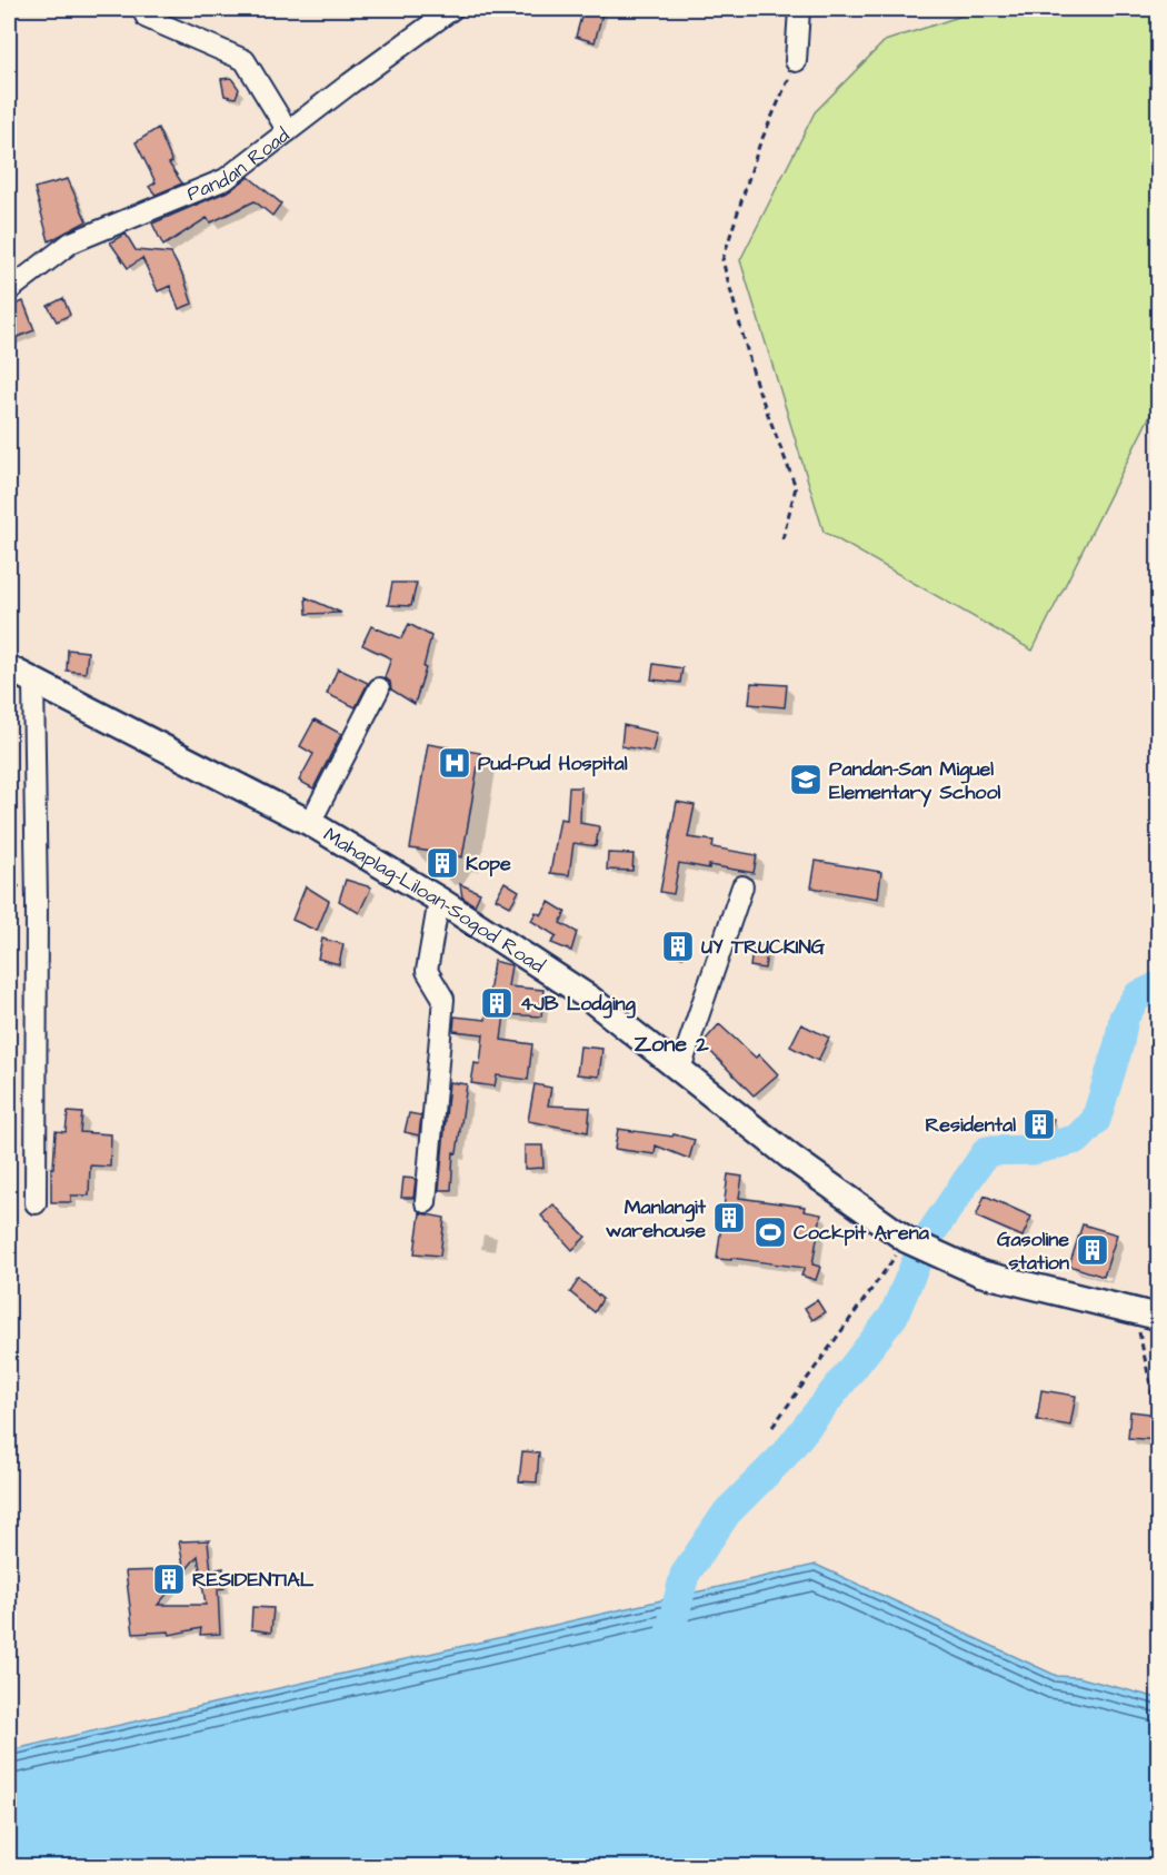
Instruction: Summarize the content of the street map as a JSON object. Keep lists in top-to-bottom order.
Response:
{
  "streets": {
    "main road": ["Mahaplag-Liloan-Sogod Road"],
    "street": ["Pandan Road"]
  },
  "districts": ["Zone 2"],
  "places": {
    "hospital": ["Pud-Pud Hospital"],
    "school or university": ["Pandan-San Miguel Elementary School"],
    "building": [
      "Kope",
      "UY TRUCKING",
      "4JB Lodging",
      "Residental",
      "Manlangit warehouse",
      "Gasoline station",
      "RESIDENTIAL"
    ],
    "sports": ["Cockpit Arena"]
  }
}
